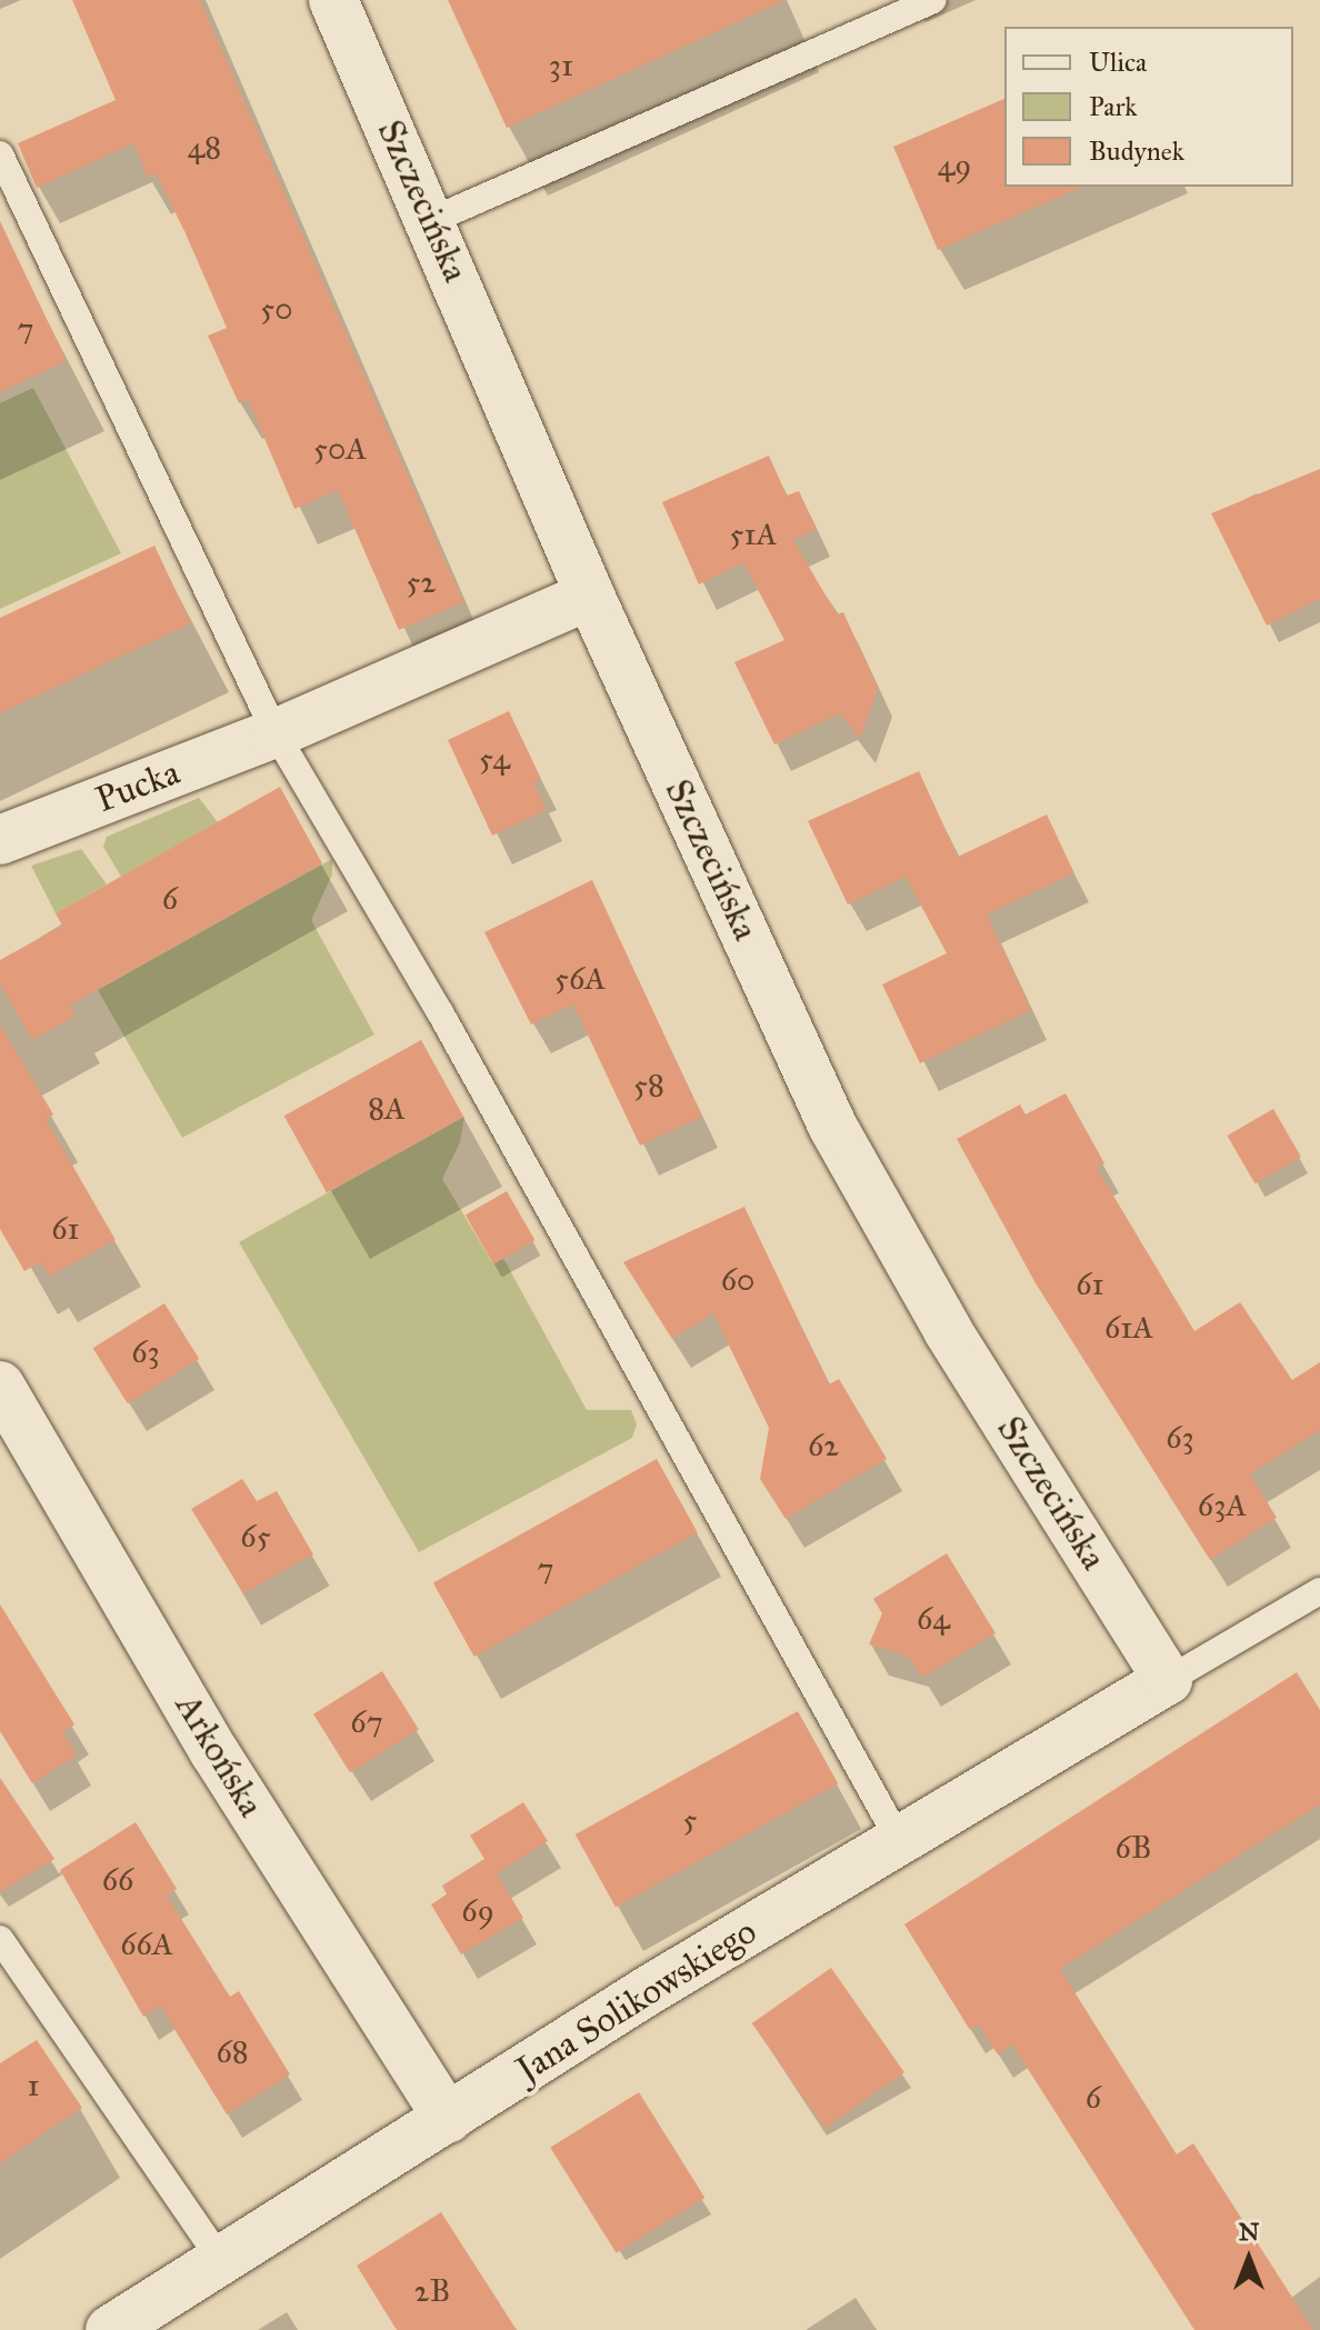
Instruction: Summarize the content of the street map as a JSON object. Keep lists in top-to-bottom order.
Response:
{
  "streets": {
    "street": [
      "Szczecińska",
      "Pucka",
      "Arkońska",
      "Jana Solikowskiego"
    ]
  },
  "crossings": [
    ["Szczecińska", "Pucka"],
    ["Szczecińska", "Jana Solikowskiego"],
    ["Arkońska", "Jana Solikowskiego"]
  ],
  "house_numbers": [
    "31",
    "48",
    "49",
    "50",
    "7",
    "50A",
    "51A",
    "52",
    "54",
    "6",
    "56A",
    "58",
    "8A",
    "61",
    "60",
    "61",
    "61A",
    "63",
    "63",
    "62",
    "63A",
    "65",
    "7",
    "64",
    "67",
    "5",
    "6B",
    "66",
    "69",
    "66A",
    "68",
    "1",
    "6",
    "2B"
  ],
  "legend": ["Ulica", "Park", "Budynek"],
  "north": "top"
}
